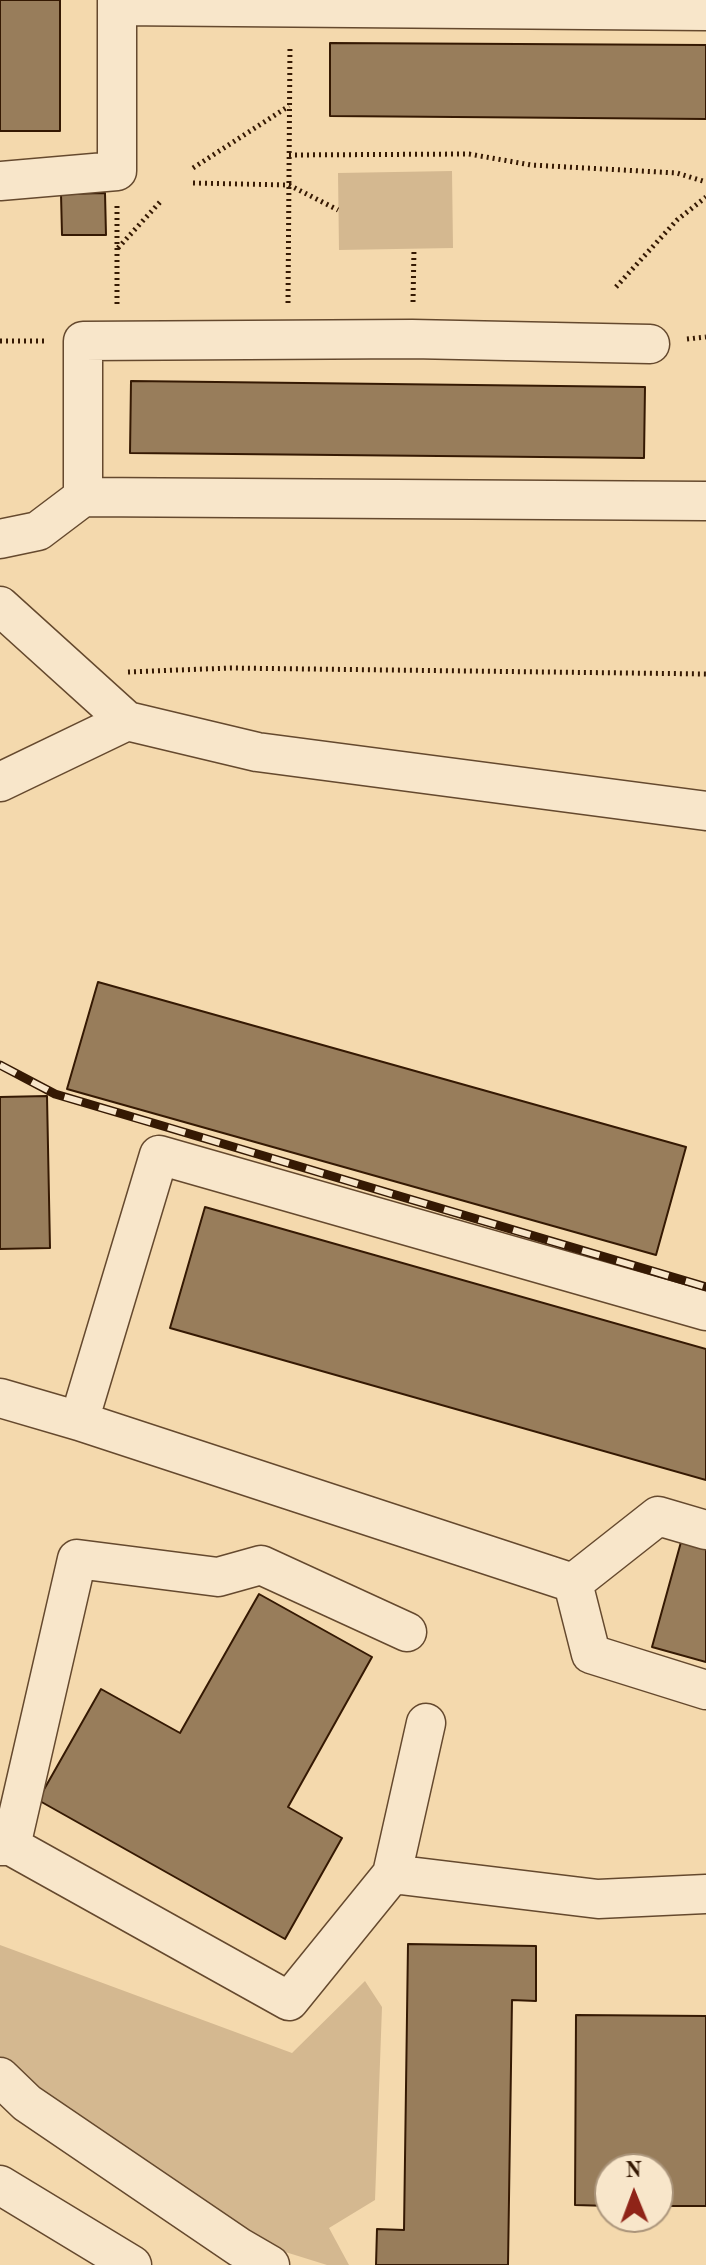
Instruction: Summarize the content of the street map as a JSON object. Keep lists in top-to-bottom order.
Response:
{
  "north": "top"
}
